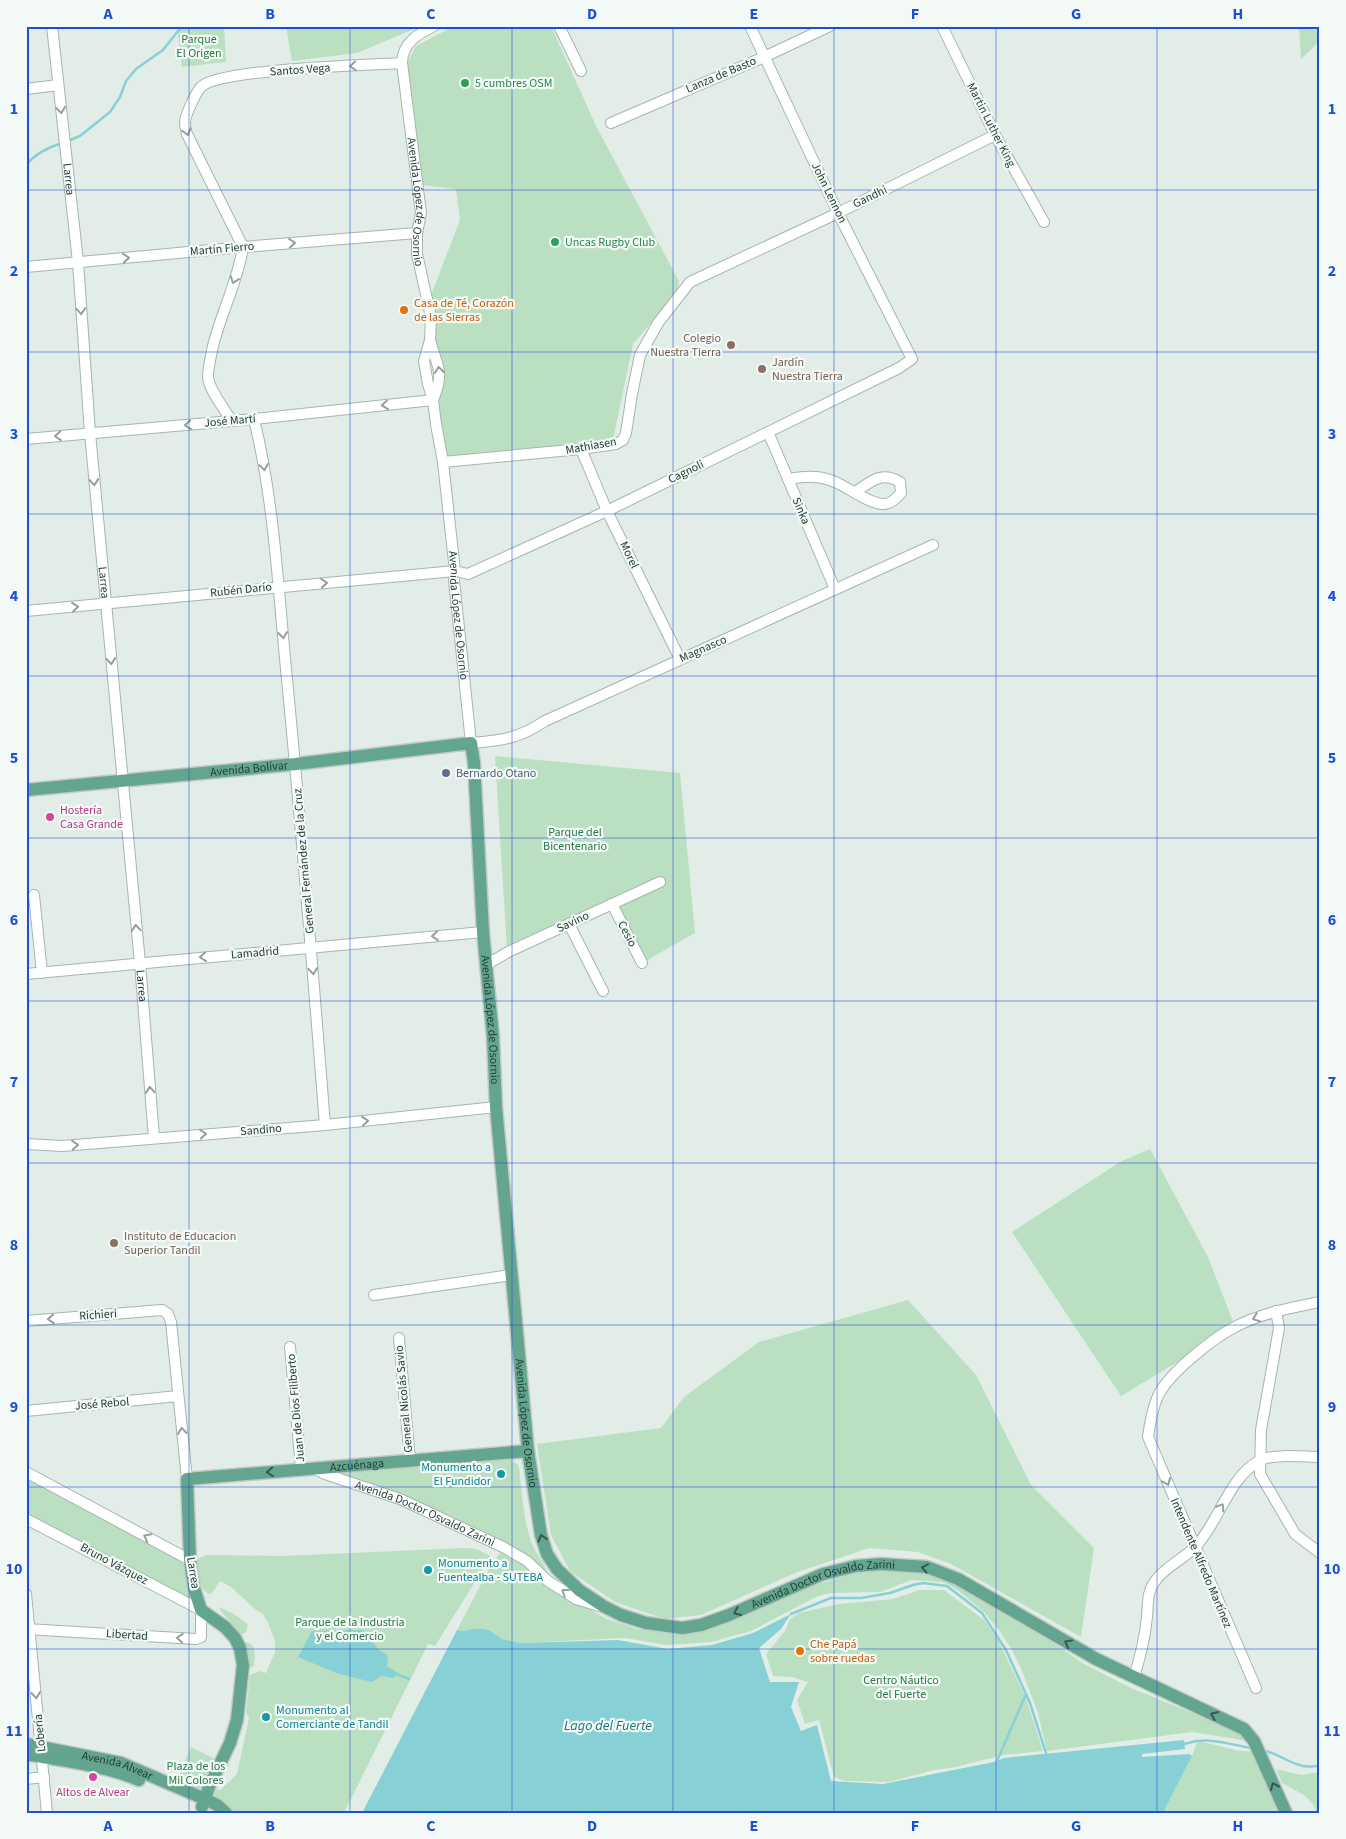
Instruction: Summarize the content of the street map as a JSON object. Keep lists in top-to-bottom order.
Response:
{
  "streets": {
    "main road": [
      "Larrea",
      "Avenida López de Osornio",
      "Avenida Bolívar",
      "Azcuénaga",
      "Avenida Doctor Osvaldo Zarini",
      "Avenida Alvear"
    ],
    "street": [
      "Santos Vega",
      "Lanza de Basto",
      "Martin Luther King",
      "John Lennon",
      "Gandhi",
      "Martín Fierro",
      "José Martí",
      "Mathiasen",
      "Cagnoli",
      "Sinka",
      "Morel",
      "Rubén Darío",
      "Magnasco",
      "General Fernández de la Cruz",
      "Savino",
      "Cesio",
      "Lamadrid",
      "Sandino",
      "Richieri",
      "General Nicolás Savio",
      "José Rebol",
      "Juan de Dios Filiberto",
      "Intendente Alfredo Martínez",
      "Bruno Vázquez",
      "Libertad",
      "Lobería"
    ]
  },
  "crossings": [
    ["Santos Vega", "Avenida López de Osornio"],
    ["Santos Vega", "Martín Fierro"],
    ["Lanza de Basto", "John Lennon"],
    ["Martin Luther King", "Gandhi"],
    ["Larrea", "Martín Fierro"],
    ["Larrea", "José Martí"],
    ["Larrea", "Rubén Darío"],
    ["Larrea", "Avenida Bolívar"],
    ["Larrea", "Lamadrid"],
    ["Larrea", "Sandino"],
    ["Larrea", "Richieri"],
    ["Larrea", "José Rebol"],
    ["Larrea", "Azcuénaga"],
    ["Larrea", "Bruno Vázquez"],
    ["Larrea", "Libertad"],
    ["John Lennon", "Gandhi"],
    ["John Lennon", "Cagnoli"],
    ["Gandhi", "Mathiasen"],
    ["Avenida López de Osornio", "Martín Fierro"],
    ["Avenida López de Osornio", "José Martí"],
    ["Avenida López de Osornio", "Mathiasen"],
    ["Avenida López de Osornio", "Cagnoli"],
    ["Avenida López de Osornio", "Rubén Darío"],
    ["Avenida López de Osornio", "Magnasco"],
    ["Avenida López de Osornio", "Avenida Bolívar"],
    ["Avenida López de Osornio", "Savino"],
    ["Avenida López de Osornio", "Lamadrid"],
    ["Avenida López de Osornio", "Sandino"],
    ["Avenida López de Osornio", "Azcuénaga"],
    ["Avenida López de Osornio", "Avenida Doctor Osvaldo Zarini"],
    ["José Martí", "General Fernández de la Cruz"],
    ["Mathiasen", "Morel"],
    ["Cagnoli", "Sinka"],
    ["Cagnoli", "Morel"],
    ["Cagnoli", "Rubén Darío"],
    ["Sinka", "Magnasco"],
    ["Morel", "Magnasco"],
    ["Rubén Darío", "General Fernández de la Cruz"],
    ["Magnasco", "Avenida Bolívar"],
    ["Avenida Bolívar", "General Fernández de la Cruz"],
    ["General Fernández de la Cruz", "Lamadrid"],
    ["General Fernández de la Cruz", "Sandino"],
    ["Savino", "Cesio"],
    ["General Nicolás Savio", "Azcuénaga"],
    ["Juan de Dios Filiberto", "Azcuénaga"],
    ["Juan de Dios Filiberto", "Avenida Doctor Osvaldo Zarini"],
    ["Azcuénaga", "Avenida Doctor Osvaldo Zarini"],
    ["Bruno Vázquez", "Libertad"],
    ["Libertad", "Lobería"],
    ["Lobería", "Avenida Alvear"]
  ],
  "one_way": [
    "Martín Fierro",
    "José Martí",
    "Rubén Darío",
    "General Fernández de la Cruz",
    "Lamadrid",
    "Sandino",
    "Richieri",
    "Avenida Doctor Osvaldo Zarini",
    "Libertad",
    "Lobería"
  ],
  "water": ["Lago del Fuerte"],
  "parks": [
    "Parque El Origen",
    "Parque del Bicentenario",
    "Parque de la Industria y el Comercio",
    "Centro Náutico del Fuerte",
    "Plaza de los Mil Colores"
  ],
  "places": [
    "5 cumbres OSM",
    "Uncas Rugby Club",
    "Casa de Té, Corazón de las Sierras",
    "Colegio Nuestra Tierra",
    "Jardín Nuestra Tierra",
    "Bernardo Otano",
    "Hostería Casa Grande",
    "Instituto de Educacion Superior Tandil",
    "Monumento a El Fundidor",
    "Monumento a Fuentealba - SUTEBA",
    "Che Papá sobre ruedas",
    "Monumento al Comerciante de Tandil",
    "Altos de Alvear"
  ],
  "grid": {
    "columns": [
      "A",
      "B",
      "C",
      "D",
      "E",
      "F",
      "G",
      "H"
    ],
    "rows": [
      "1",
      "2",
      "3",
      "4",
      "5",
      "6",
      "7",
      "8",
      "9",
      "10",
      "11"
    ]
  }
}
